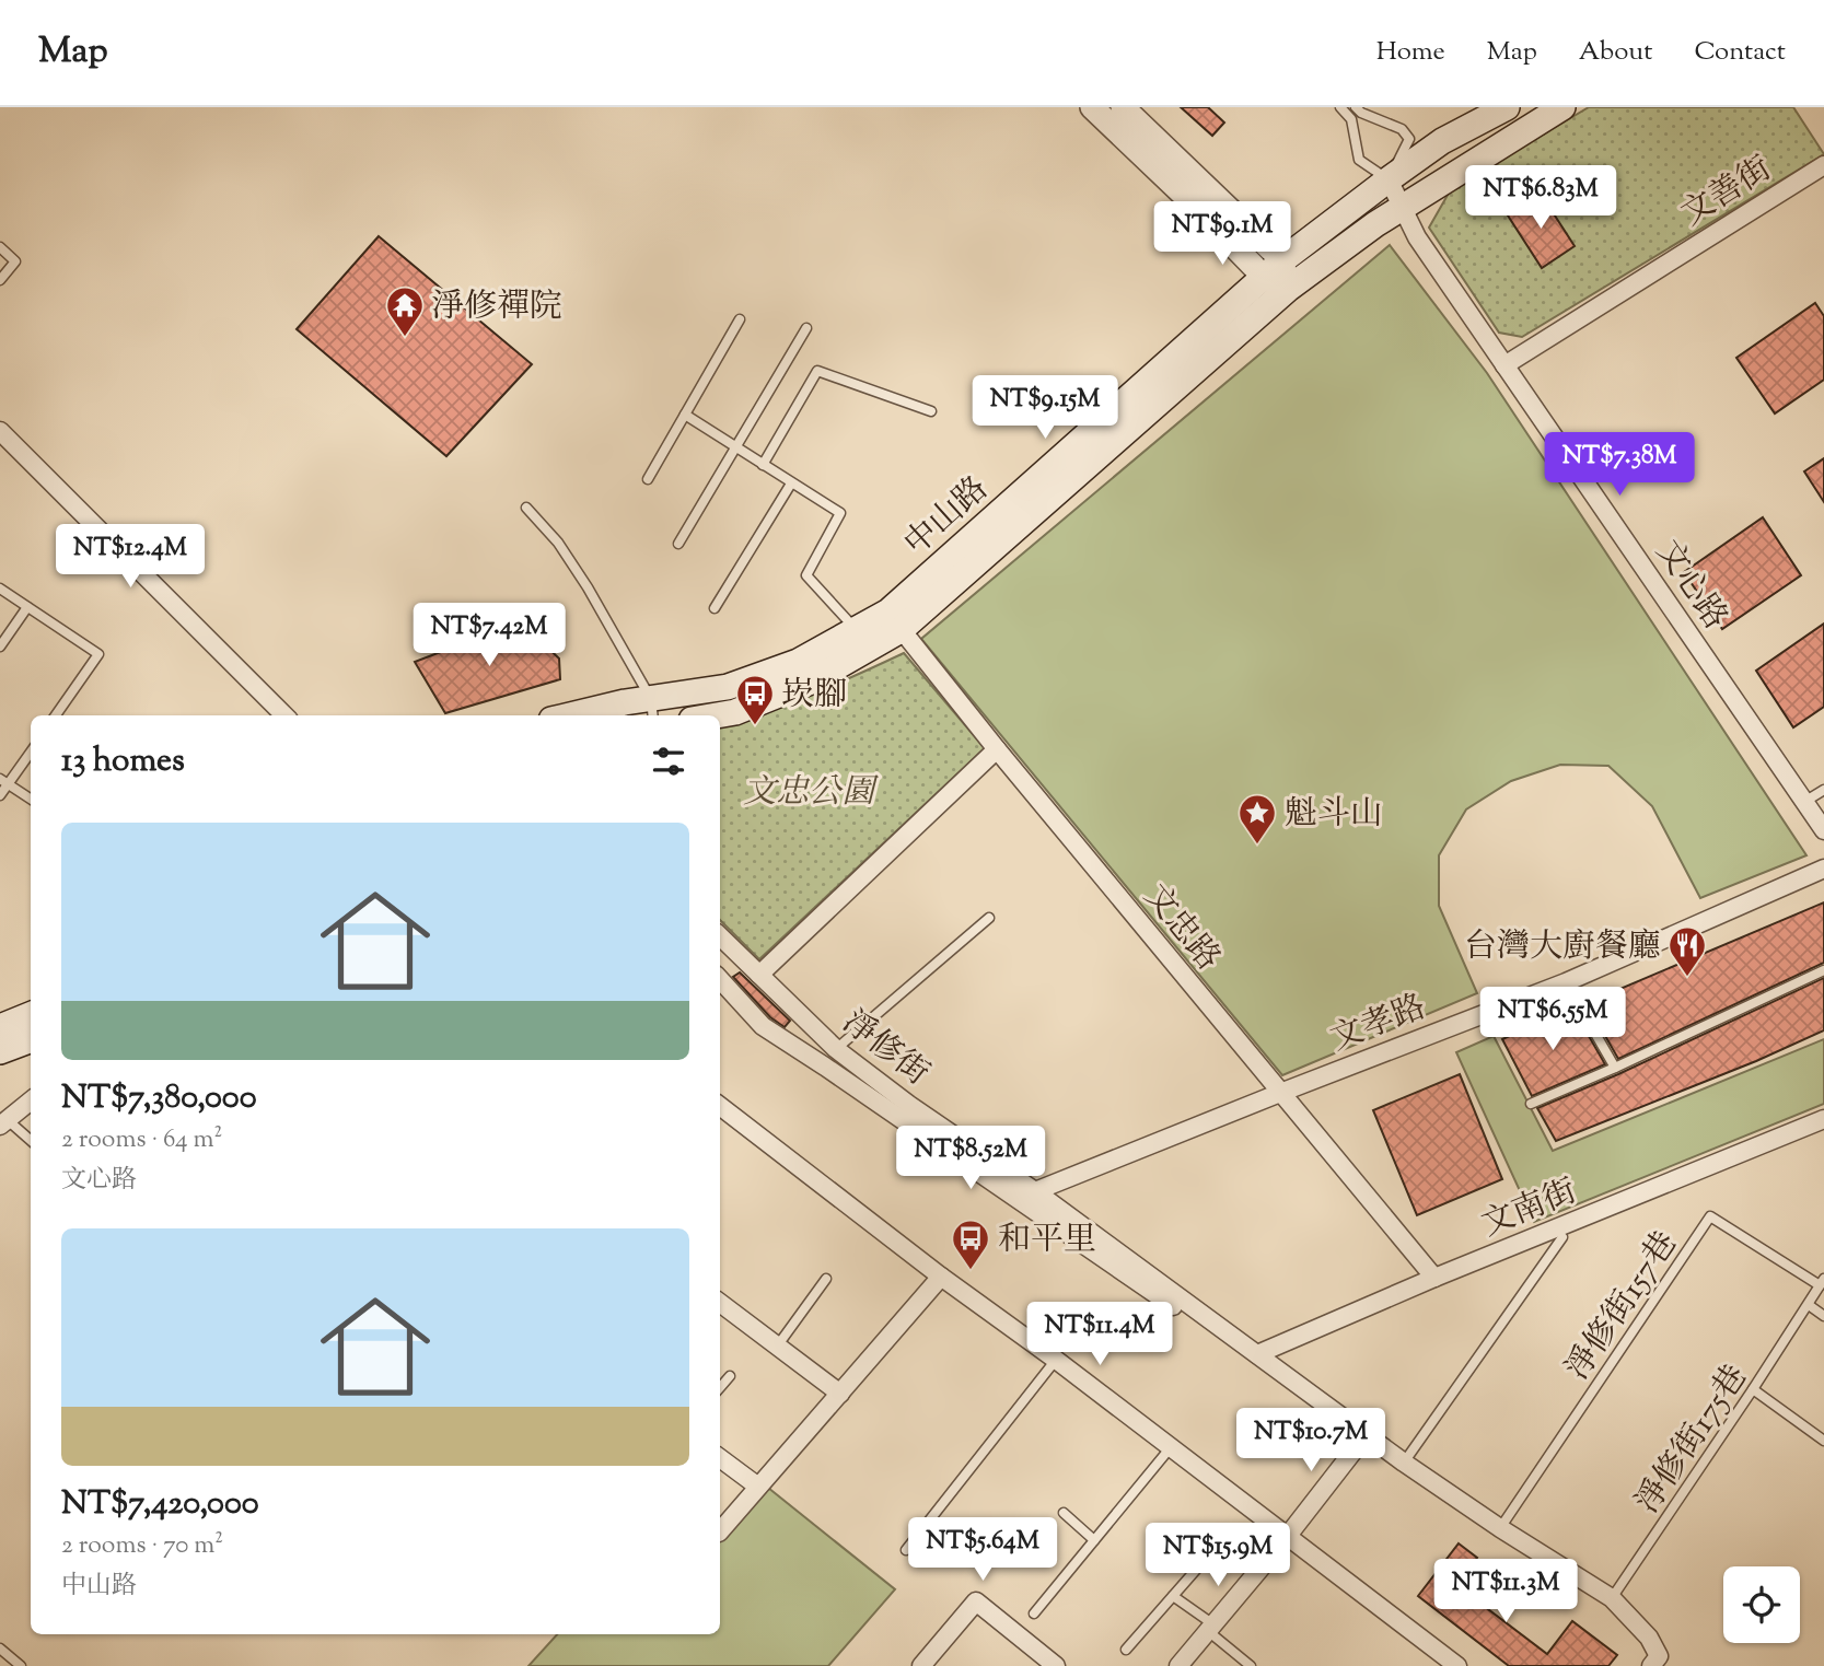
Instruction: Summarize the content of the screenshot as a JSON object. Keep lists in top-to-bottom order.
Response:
{
  "streets": {
    "main road": ["中山路"],
    "street": [
      "文善街",
      "文心路",
      "文忠路",
      "文孝路",
      "淨修街",
      "文南街"
    ],
    "lane": ["淨修街157巷", "淨修街175巷"]
  },
  "crossings": [
    ["文善街", "文心路"],
    ["中山路", "文心路"],
    ["中山路", "文忠路"],
    ["文忠路", "文孝路"],
    ["文忠路", "文南街"],
    ["文孝路", "淨修街"],
    ["淨修街", "文南街"],
    ["淨修街", "淨修街157巷"],
    ["淨修街", "淨修街175巷"],
    ["淨修街157巷", "淨修街175巷"]
  ],
  "parks": ["文忠公園"],
  "places": {
    "temple": ["淨修禪院"],
    "bus stop": ["崁腳", "和平里"],
    "place": ["魁斗山"],
    "restaurant": ["台灣大廚餐廳"]
  },
  "page": {
    "header": "Map",
    "nav": [
      "Home",
      "Map",
      "About",
      "Contact"
    ],
    "price": [
      "NT$6.83M",
      "NT$9.1M",
      "NT$9.15M",
      "NT$7.38M",
      "NT$12.4M",
      "NT$7.42M",
      "NT$6.55M",
      "NT$8.52M",
      "NT$11.4M",
      "NT$10.7M",
      "NT$5.64M",
      "NT$15.9M",
      "NT$11.3M"
    ],
    "heading": "13 homes",
    "list": [
      {
        "name": "NT$7,380,000",
        "note": "2 rooms · 64 m² · 文心路"
      },
      {
        "name": "NT$7,420,000",
        "note": "2 rooms · 70 m² · 中山路"
      }
    ]
  }
}
